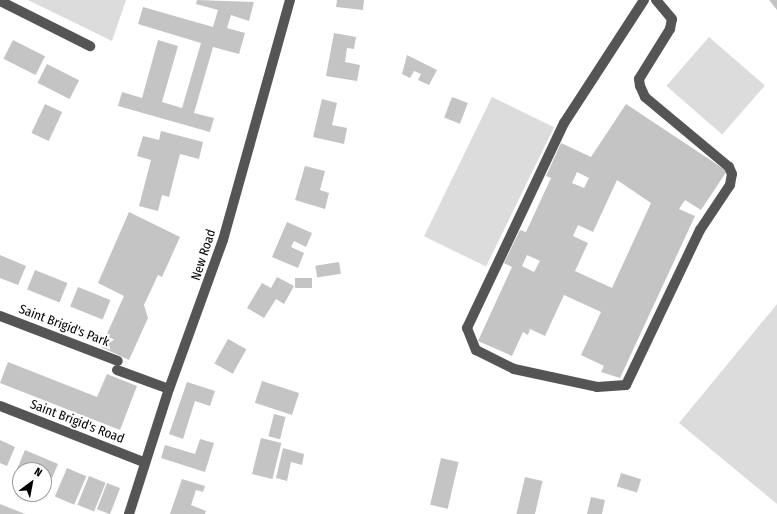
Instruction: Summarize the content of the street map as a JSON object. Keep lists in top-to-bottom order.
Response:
{
  "streets": {
    "street": ["New Road", "Saint Brigid's Park", "Saint Brigid's Road"]
  },
  "crossings": [
    ["New Road", "Saint Brigid's Park"],
    ["New Road", "Saint Brigid's Road"]
  ],
  "north": "top right"
}
